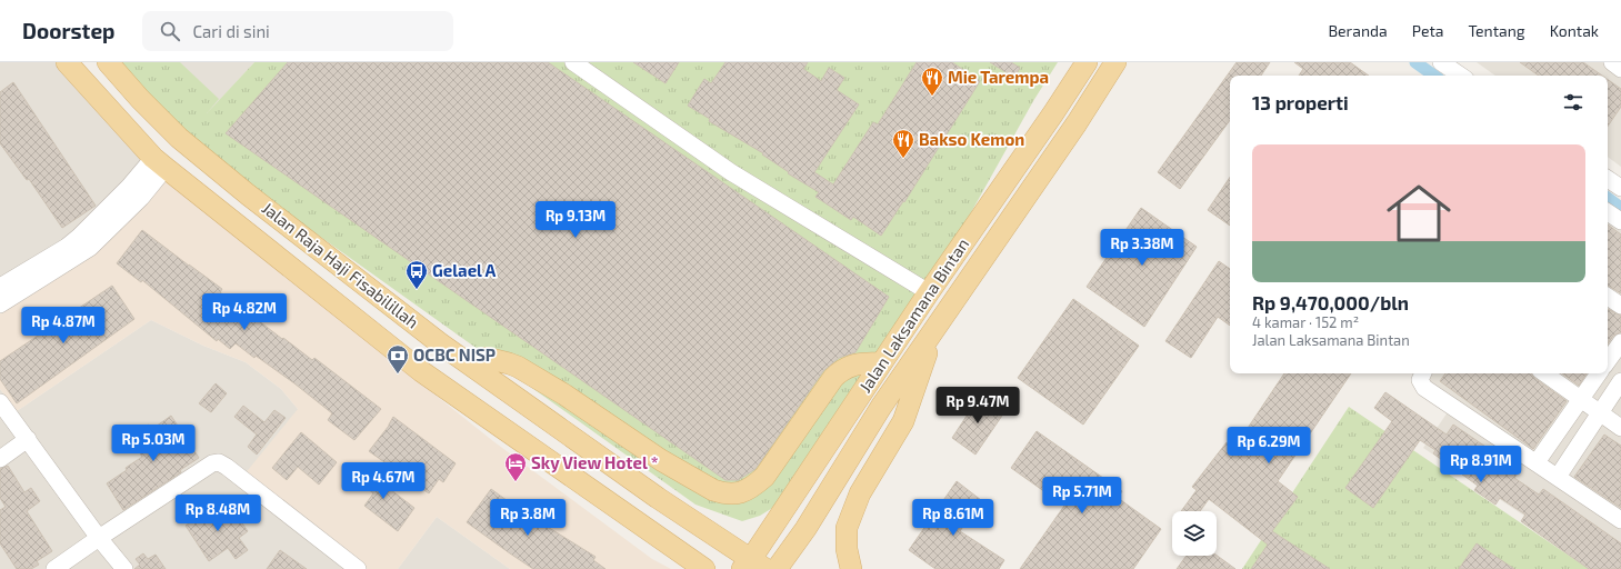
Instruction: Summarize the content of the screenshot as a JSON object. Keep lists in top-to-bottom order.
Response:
{
  "streets": {
    "main road": ["Jalan Raja Haji Fisabilillah", "Jalan Laksamana Bintan"]
  },
  "crossings": [
    ["Jalan Raja Haji Fisabilillah", "Jalan Laksamana Bintan"]
  ],
  "places": {
    "restaurant": ["Mie Tarempa", "Bakso Kemon"],
    "bus stop": ["Gelael A"],
    "bank": ["OCBC NISP"],
    "hotel": ["Sky View Hotel *"]
  },
  "page": {
    "header": "Doorstep",
    "search": "Cari di sini",
    "nav": [
      "Beranda",
      "Peta",
      "Tentang",
      "Kontak"
    ],
    "heading": "13 properti",
    "list": [
      {
        "name": "Rp 9,470,000/bln",
        "note": "4 kamar · 152 m² · Jalan Laksamana Bintan"
      }
    ],
    "price": [
      "Rp 9.13M",
      "Rp 3.38M",
      "Rp 4.82M",
      "Rp 4.87M",
      "Rp 9.47M",
      "Rp 5.03M",
      "Rp 6.29M",
      "Rp 8.91M",
      "Rp 4.67M",
      "Rp 5.71M",
      "Rp 8.48M",
      "Rp 3.8M",
      "Rp 8.61M"
    ]
  }
}
